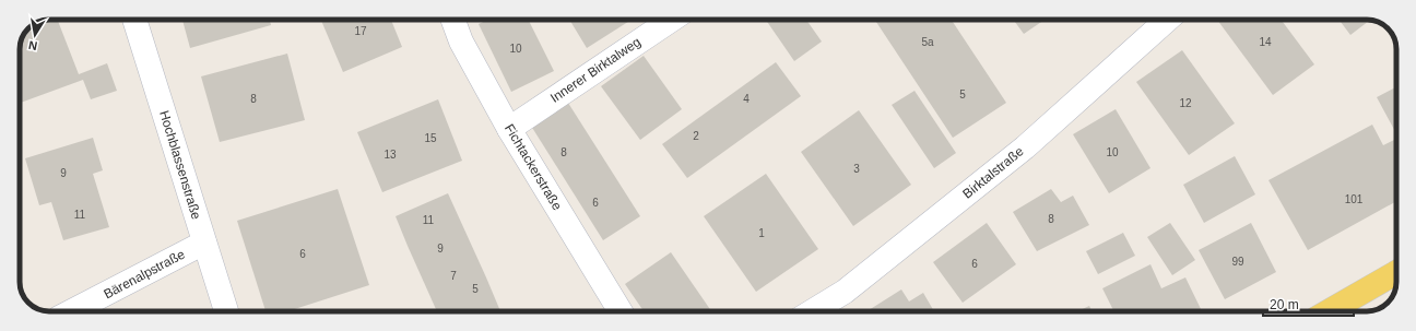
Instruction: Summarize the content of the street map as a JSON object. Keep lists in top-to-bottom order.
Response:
{
  "streets": {
    "street": [
      "Innerer Birktalweg",
      "Hochblassenstraße",
      "Fichtackerstraße",
      "Birktalstraße",
      "Bärenalpstraße"
    ]
  },
  "crossings": [
    ["Innerer Birktalweg", "Fichtackerstraße"],
    ["Hochblassenstraße", "Bärenalpstraße"]
  ],
  "house_numbers": [
    "17",
    "5a",
    "14",
    "10",
    "5",
    "8",
    "4",
    "12",
    "2",
    "15",
    "8",
    "10",
    "13",
    "3",
    "9",
    "101",
    "6",
    "11",
    "8",
    "11",
    "1",
    "9",
    "6",
    "99",
    "6",
    "7",
    "5"
  ],
  "scale_bar": "20 m",
  "north": "bottom"
}
